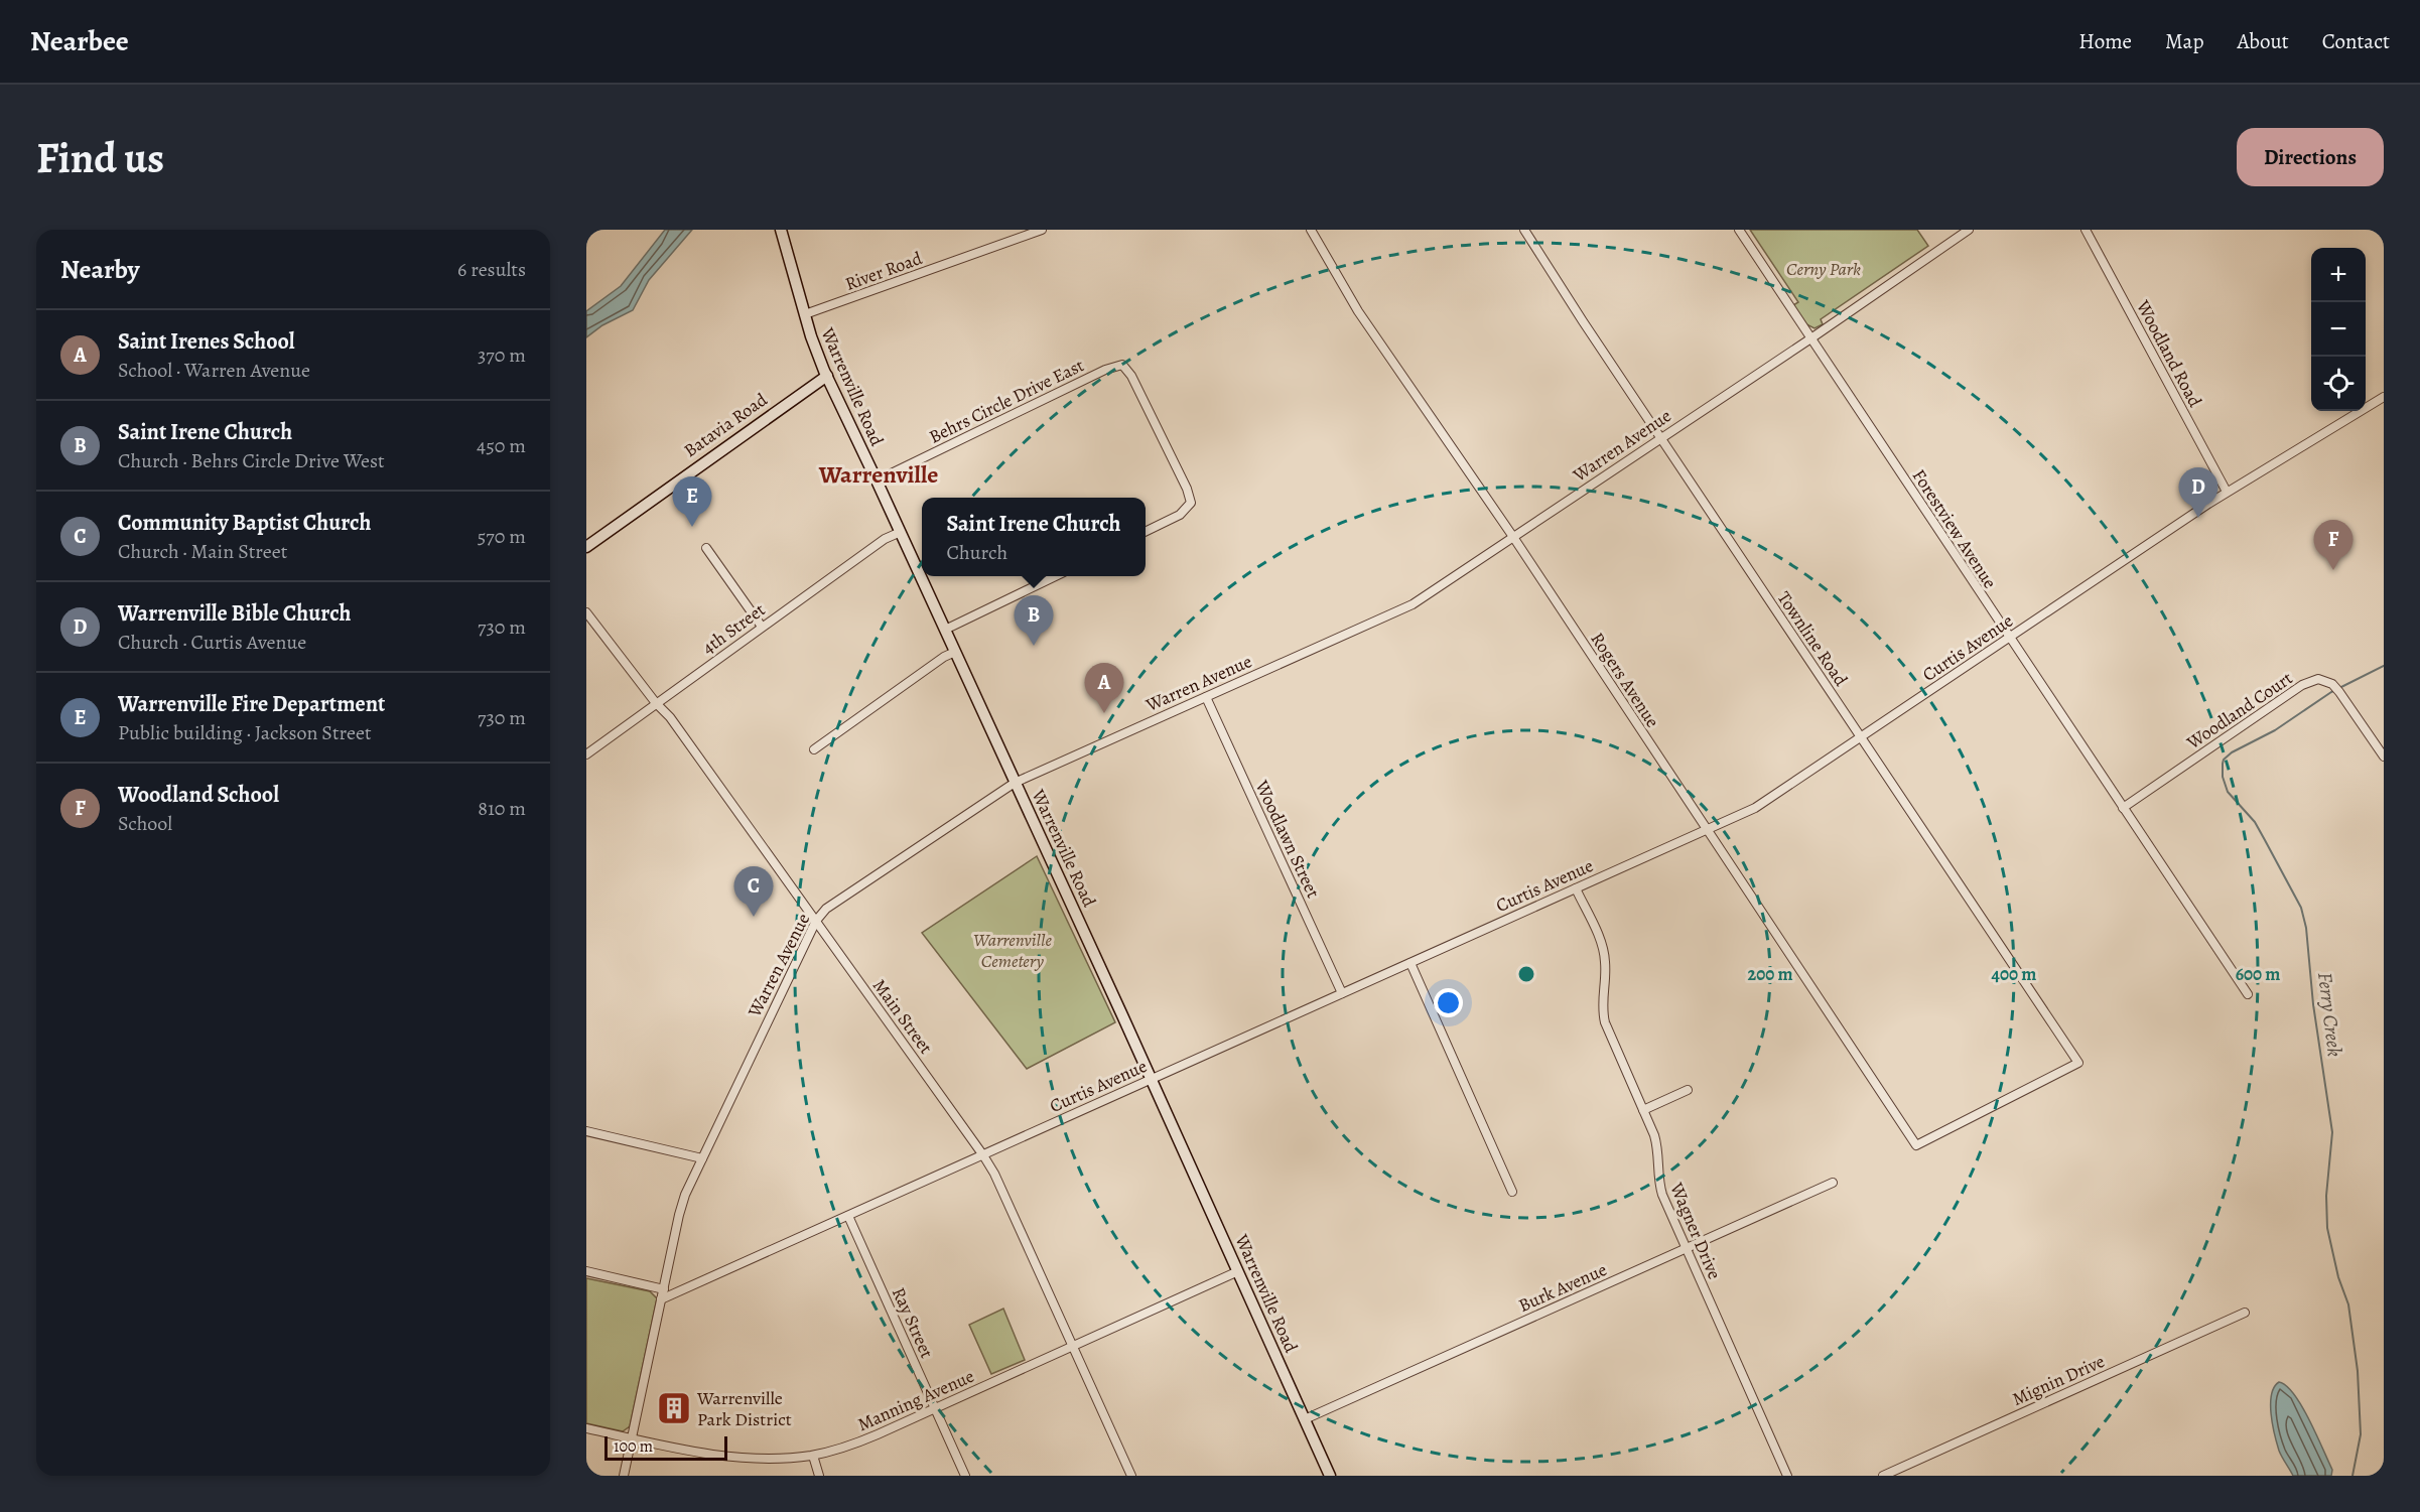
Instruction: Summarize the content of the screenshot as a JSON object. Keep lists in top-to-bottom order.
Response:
{
  "streets": {
    "main road": ["Warrenville Road", "Batavia Road"],
    "street": [
      "River Road",
      "Woodland Road",
      "Behrs Circle Drive East",
      "Warren Avenue",
      "Forestview Avenue",
      "4th Street",
      "Townline Road",
      "Curtis Avenue",
      "Rogers Avenue",
      "Woodland Court",
      "Woodlawn Street",
      "Main Street",
      "Wagner Drive",
      "Burk Avenue",
      "Ray Street",
      "Mignin Drive",
      "Manning Avenue"
    ]
  },
  "crossings": [
    ["River Road", "Warrenville Road"],
    ["Woodland Road", "Curtis Avenue"],
    ["Warrenville Road", "Behrs Circle Drive East"],
    ["Warrenville Road", "Batavia Road"],
    ["Warrenville Road", "Warren Avenue"],
    ["Warrenville Road", "4th Street"],
    ["Warrenville Road", "Curtis Avenue"],
    ["Warrenville Road", "Burk Avenue"],
    ["Warrenville Road", "Manning Avenue"],
    ["Warren Avenue", "Forestview Avenue"],
    ["Warren Avenue", "Townline Road"],
    ["Warren Avenue", "Curtis Avenue"],
    ["Warren Avenue", "Rogers Avenue"],
    ["Warren Avenue", "Woodlawn Street"],
    ["Warren Avenue", "Main Street"],
    ["Warren Avenue", "Manning Avenue"],
    ["Forestview Avenue", "Curtis Avenue"],
    ["Forestview Avenue", "Woodland Court"],
    ["4th Street", "Main Street"],
    ["Townline Road", "Curtis Avenue"],
    ["Townline Road", "Rogers Avenue"],
    ["Curtis Avenue", "Rogers Avenue"],
    ["Curtis Avenue", "Woodlawn Street"],
    ["Curtis Avenue", "Main Street"],
    ["Curtis Avenue", "Wagner Drive"],
    ["Curtis Avenue", "Ray Street"],
    ["Main Street", "Manning Avenue"],
    ["Wagner Drive", "Burk Avenue"],
    ["Ray Street", "Manning Avenue"]
  ],
  "districts": ["Warrenville"],
  "water": ["Ferry Creek"],
  "parks": ["Cerny Park", "Warrenville Cemetery"],
  "places": {
    "building": ["Warrenville Park District"]
  },
  "scale_bar": "100 m",
  "page": {
    "header": "Nearbee",
    "nav": [
      "Home",
      "Map",
      "About",
      "Contact"
    ],
    "buttons": "Directions",
    "title": "Find us",
    "heading": ["Nearby", "6 results"],
    "map_buttons": ["+", "−"],
    "list": [
      {
        "mark": "A",
        "name": "Saint Irenes School",
        "note": "School · Warren Avenue",
        "value": "370 m"
      },
      {
        "mark": "B",
        "name": "Saint Irene Church",
        "note": "Church · Behrs Circle Drive West",
        "value": "450 m"
      },
      {
        "mark": "C",
        "name": "Community Baptist Church",
        "note": "Church · Main Street",
        "value": "570 m"
      },
      {
        "mark": "D",
        "name": "Warrenville Bible Church",
        "note": "Church · Curtis Avenue",
        "value": "730 m"
      },
      {
        "mark": "E",
        "name": "Warrenville Fire Department",
        "note": "Public building · Jackson Street",
        "value": "730 m"
      },
      {
        "mark": "F",
        "name": "Woodland School",
        "note": "School",
        "value": "810 m"
      }
    ],
    "pins": [
      "D",
      "E",
      "F",
      "B",
      "A",
      "C"
    ],
    "popup": ["Saint Irene Church", "Church"],
    "scale": "100 m"
  },
  "rings": ["200 m", "400 m", "600 m"]
}
